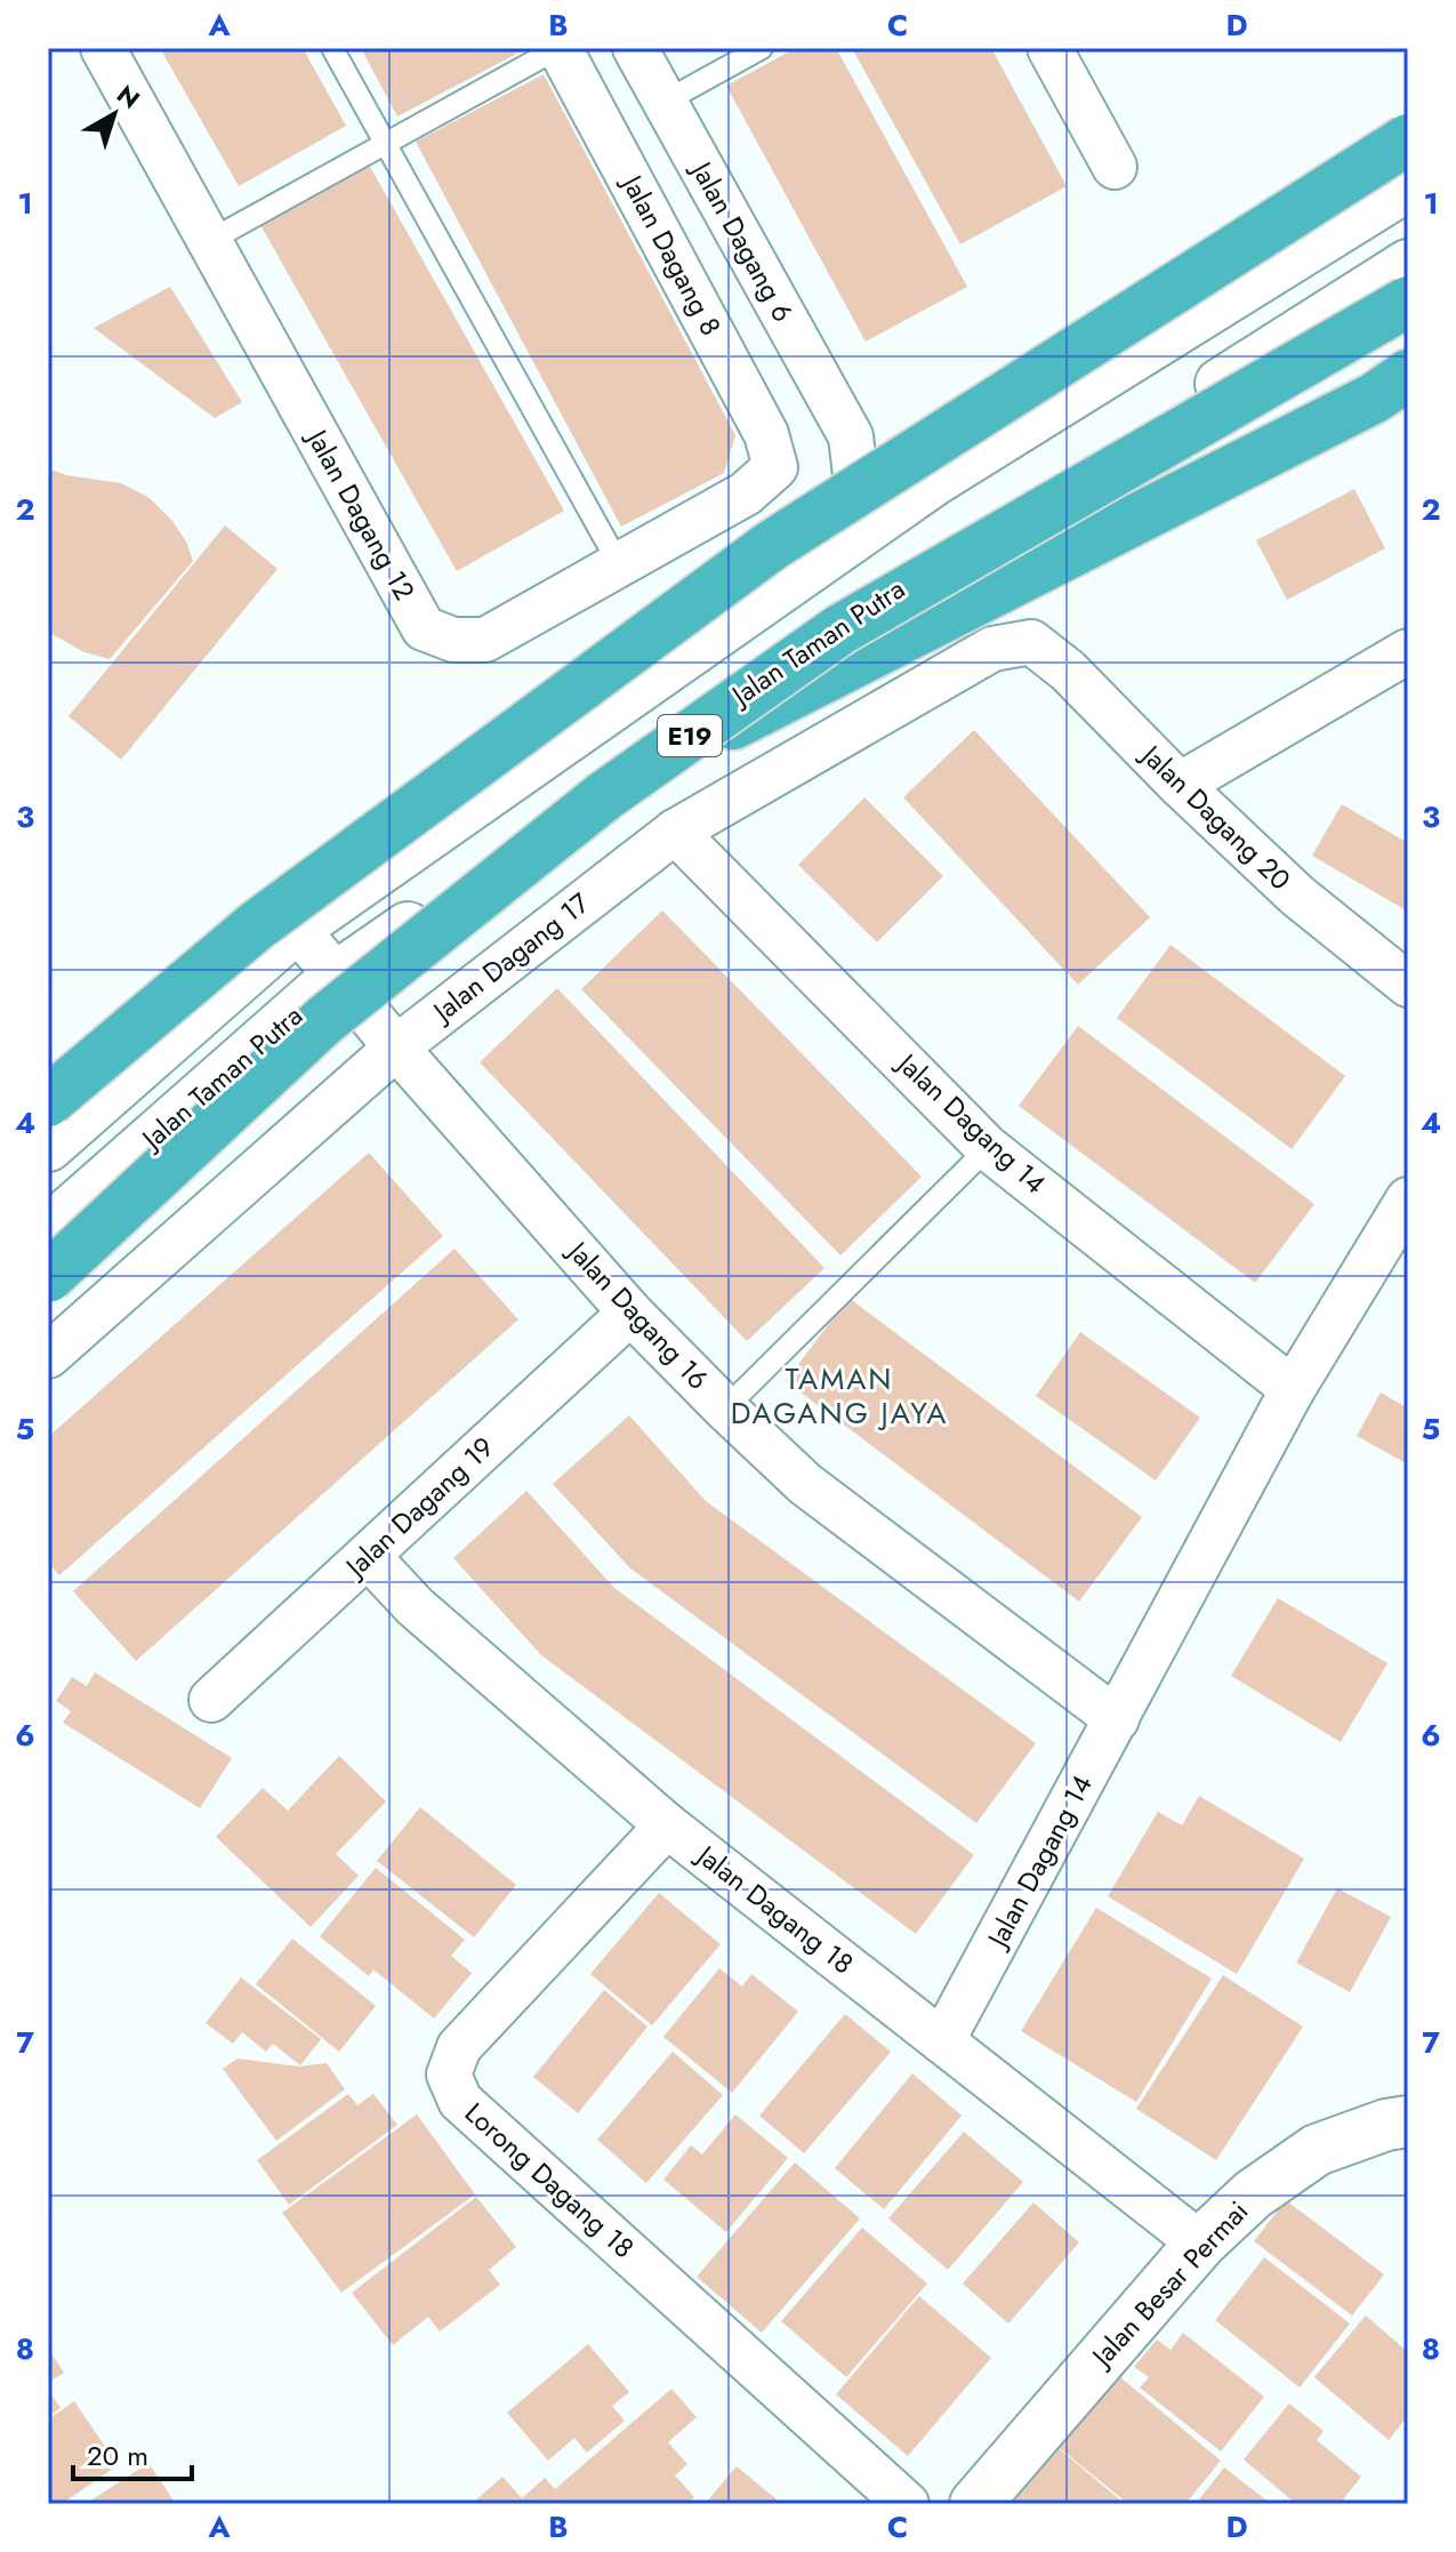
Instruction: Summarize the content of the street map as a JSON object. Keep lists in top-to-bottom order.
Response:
{
  "streets": {
    "highway": ["E19"],
    "street": [
      "Jalan Dagang 6",
      "Jalan Dagang 8",
      "Jalan Dagang 12",
      "Jalan Taman Putra",
      "Jalan Dagang 20",
      "Jalan Dagang 17",
      "Jalan Dagang 14",
      "Jalan Dagang 16",
      "Jalan Dagang 19",
      "Jalan Dagang 18",
      "Lorong Dagang 18",
      "Jalan Besar Permai"
    ]
  },
  "crossings": [
    ["Jalan Dagang 8", "Jalan Dagang 12"],
    ["Jalan Taman Putra", "Jalan Dagang 16"],
    ["Jalan Dagang 20", "Jalan Dagang 17"],
    ["Jalan Dagang 17", "Jalan Dagang 14"],
    ["Jalan Dagang 17", "Jalan Dagang 16"],
    ["Jalan Dagang 14", "Jalan Dagang 16"],
    ["Jalan Dagang 14", "Jalan Dagang 18"],
    ["Jalan Dagang 16", "Jalan Dagang 19"],
    ["Jalan Dagang 19", "Jalan Dagang 18"],
    ["Jalan Dagang 18", "Lorong Dagang 18"],
    ["Jalan Dagang 18", "Jalan Besar Permai"]
  ],
  "districts": ["TAMAN DAGANG JAYA"],
  "scale_bar": "20 m",
  "north": "top right",
  "grid": {
    "columns": [
      "A",
      "B",
      "C",
      "D"
    ],
    "rows": [
      "1",
      "2",
      "3",
      "4",
      "5",
      "6",
      "7",
      "8"
    ]
  }
}
